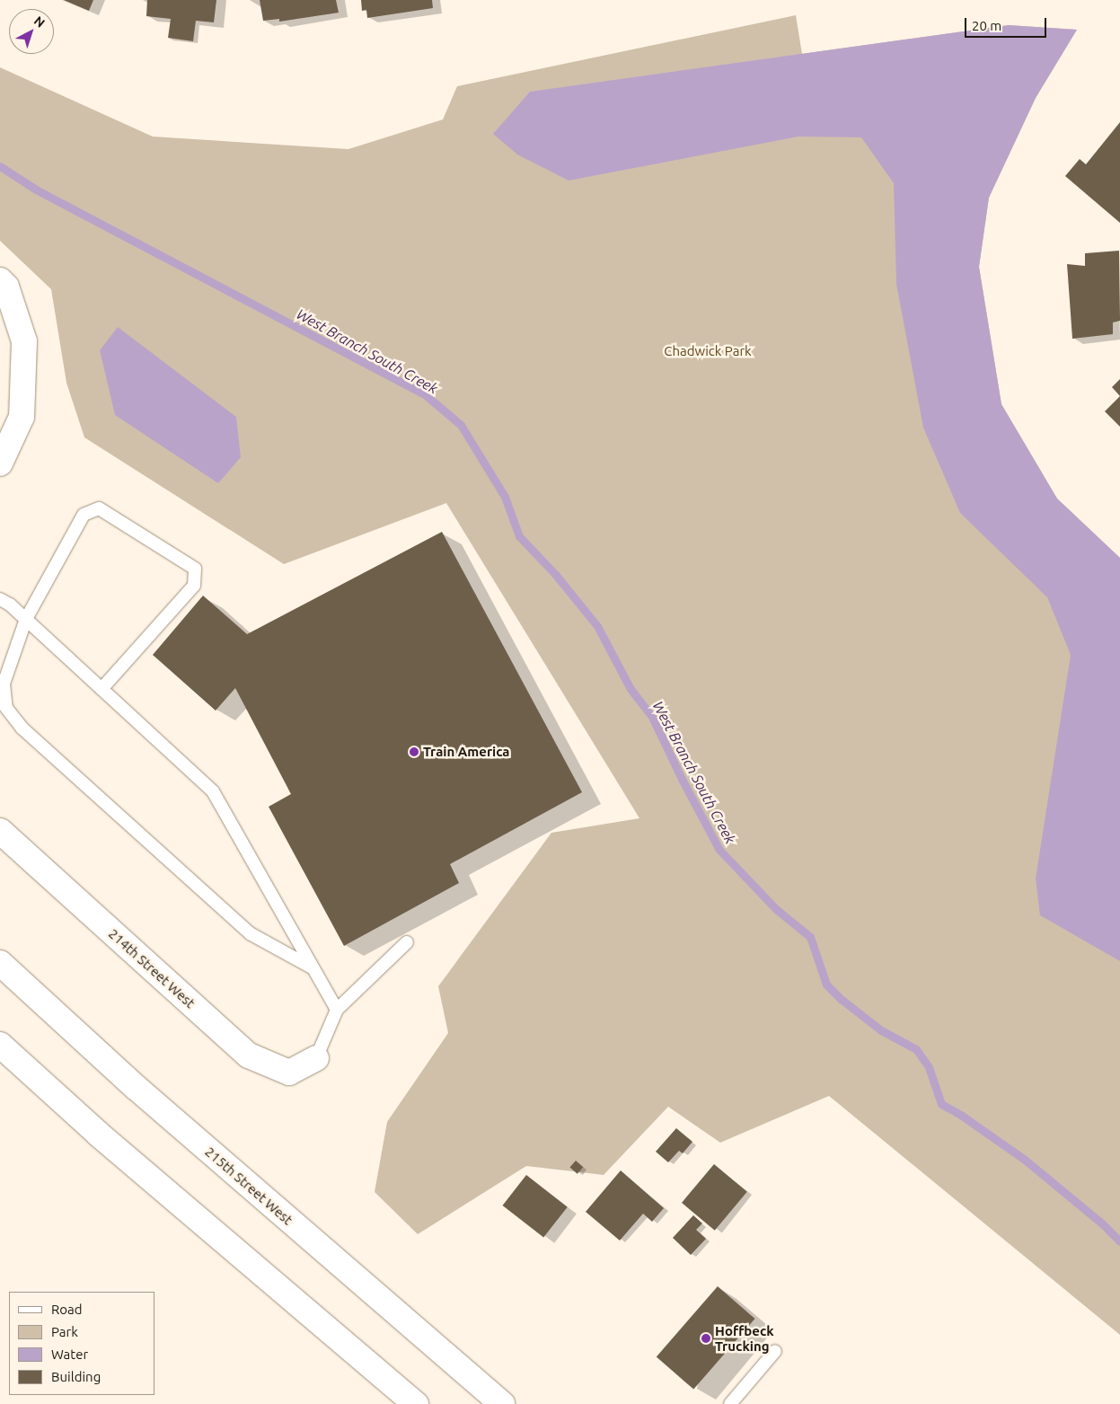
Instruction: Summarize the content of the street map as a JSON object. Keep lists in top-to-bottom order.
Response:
{
  "streets": {
    "main road": ["214th Street West", "215th Street West"]
  },
  "water": ["West Branch South Creek"],
  "parks": ["Chadwick Park"],
  "places": ["Train America", "Hoffbeck Trucking"],
  "legend": [
    "Road",
    "Park",
    "Water",
    "Building"
  ],
  "scale_bar": "20 m",
  "north": "top right"
}
